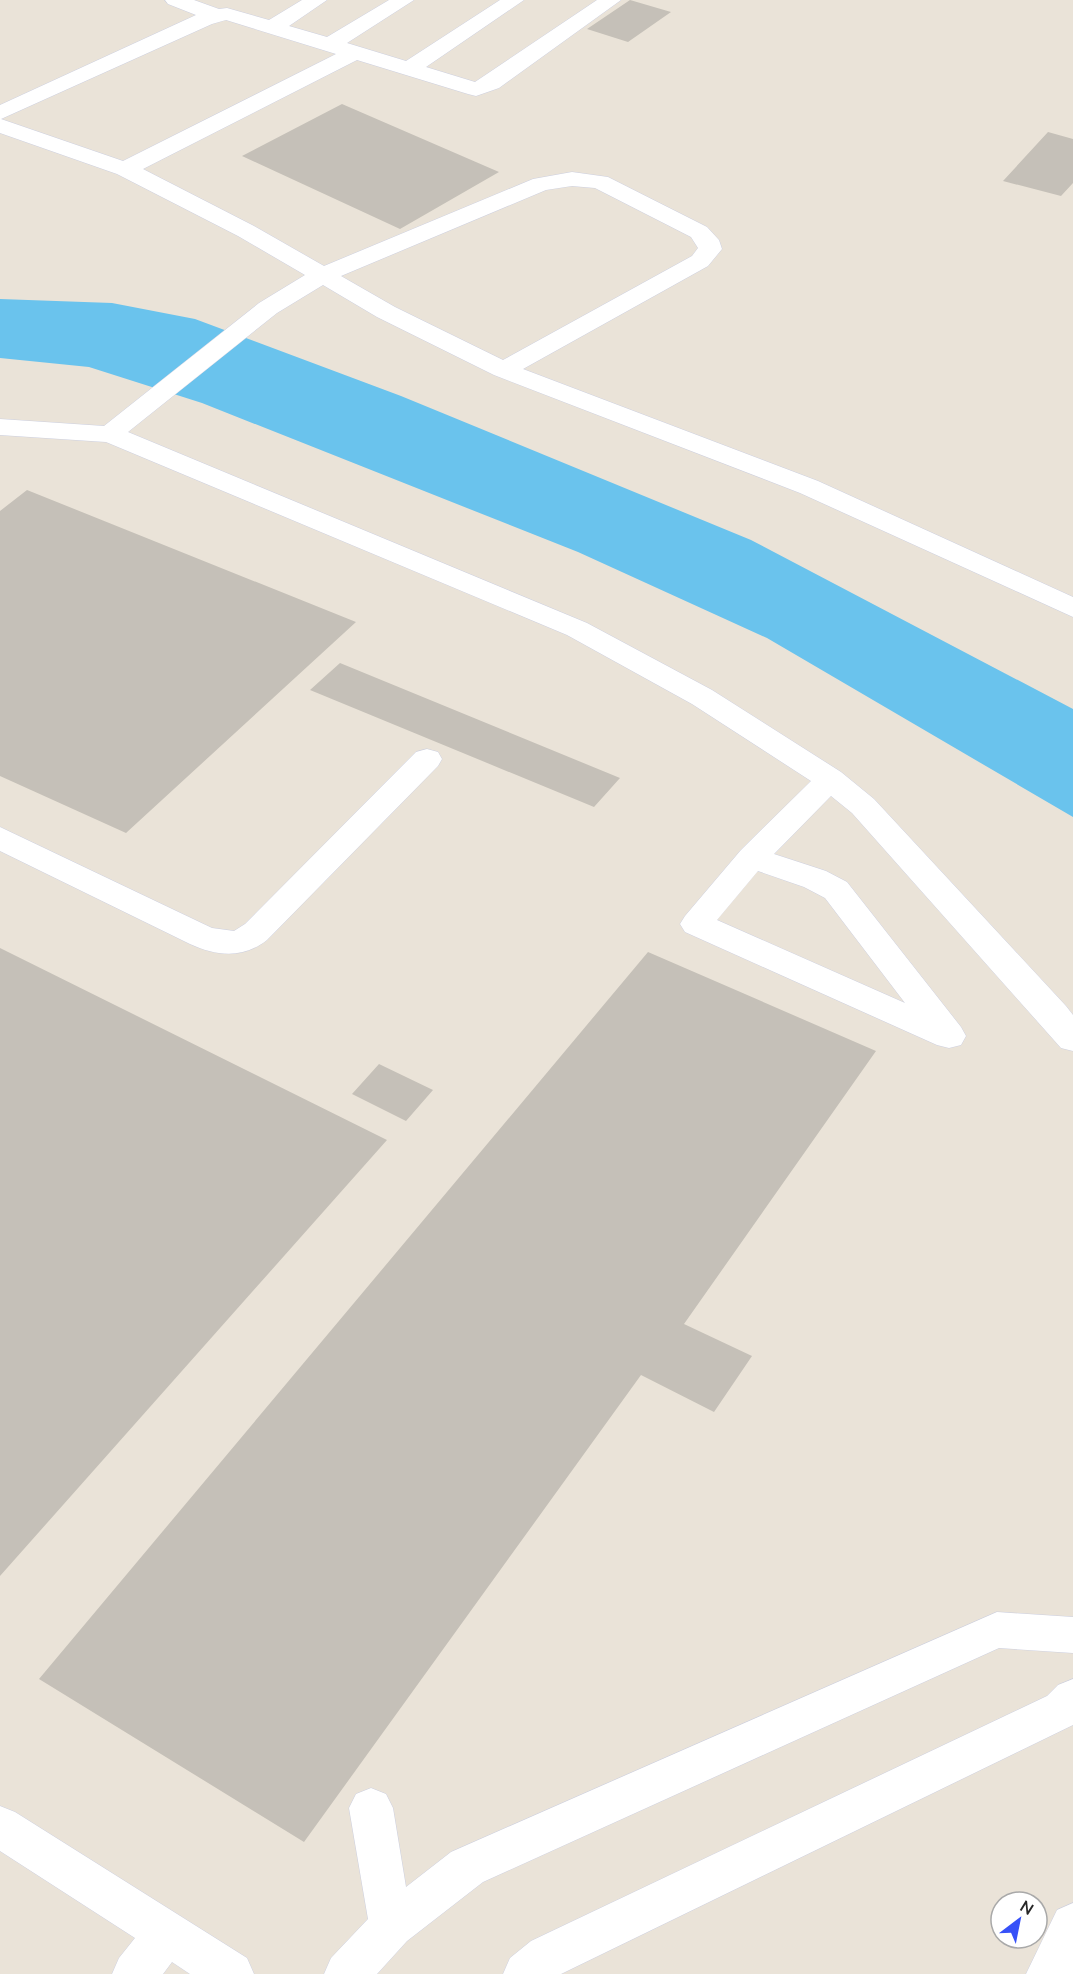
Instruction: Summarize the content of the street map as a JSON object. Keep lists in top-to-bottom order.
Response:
{
  "north": "top right"
}
